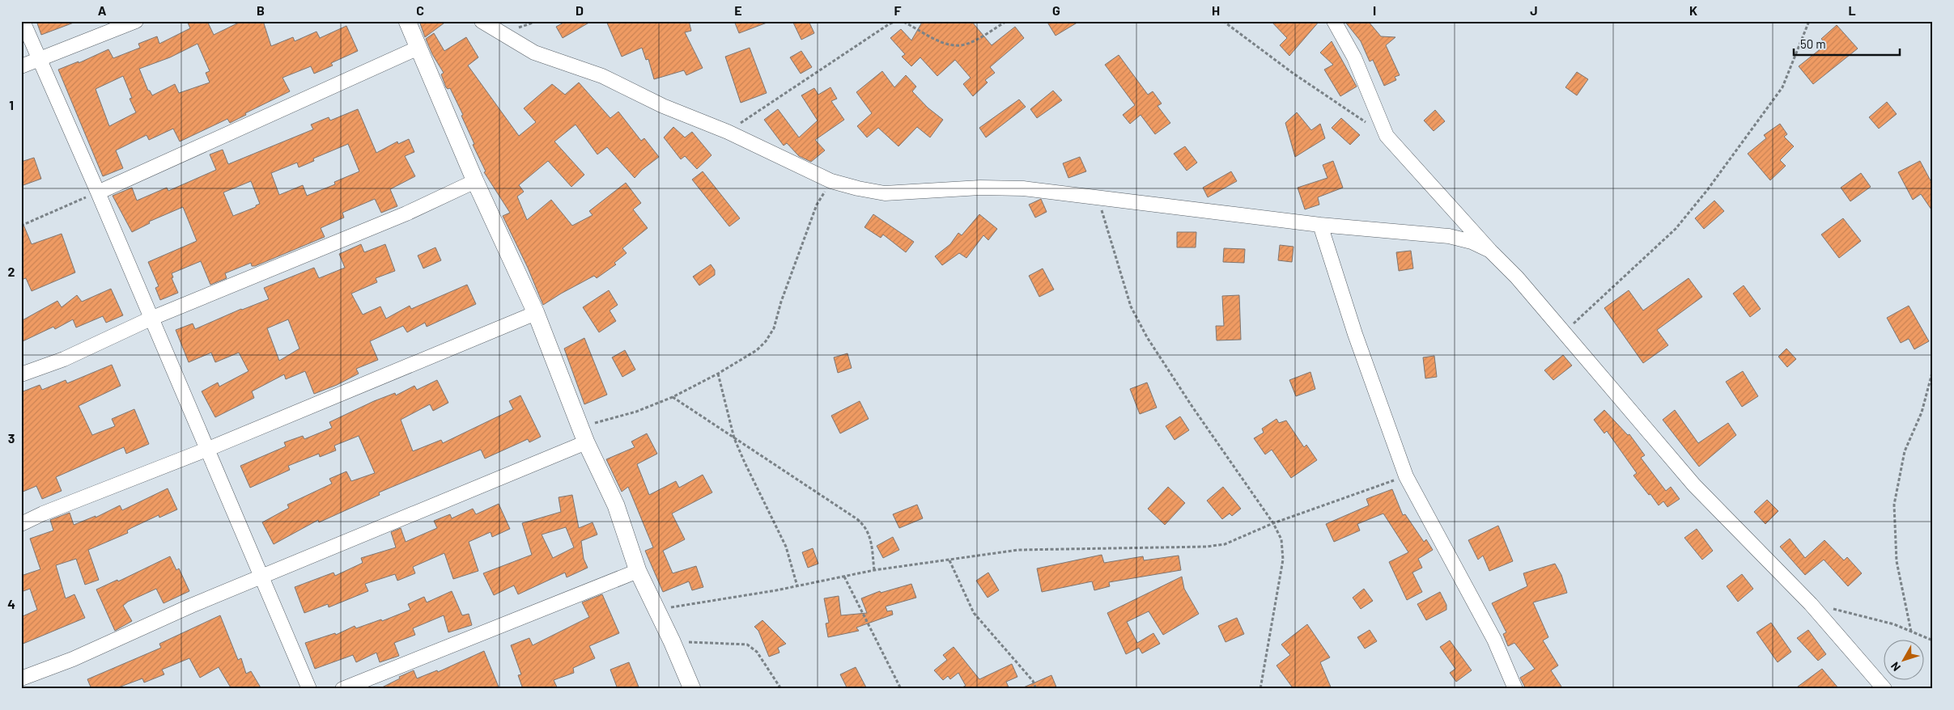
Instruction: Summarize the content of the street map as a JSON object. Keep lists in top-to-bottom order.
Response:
{
  "scale_bar": "50 m",
  "north": "bottom left",
  "grid": {
    "columns": [
      "A",
      "B",
      "C",
      "D",
      "E",
      "F",
      "G",
      "H",
      "I",
      "J",
      "K",
      "L"
    ],
    "rows": [
      "1",
      "2",
      "3",
      "4"
    ]
  }
}
